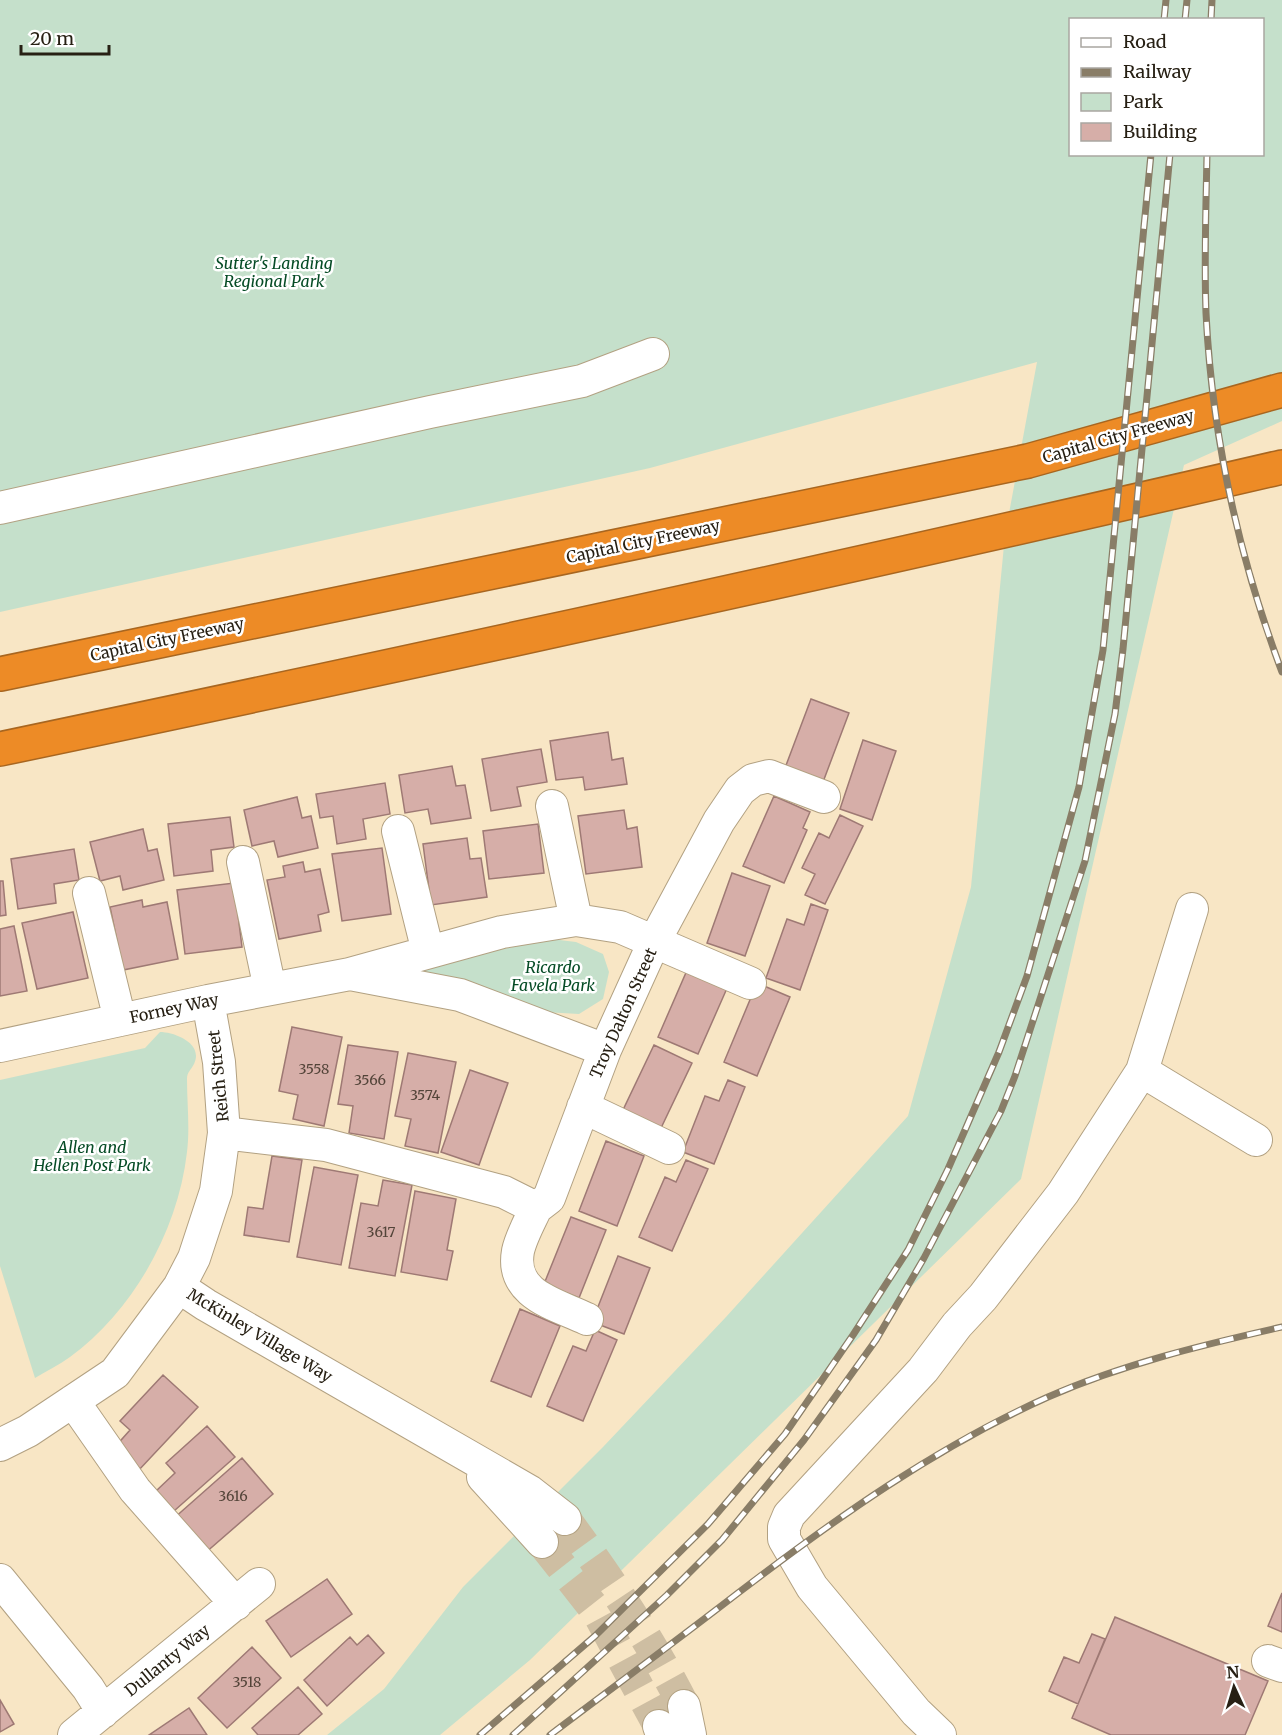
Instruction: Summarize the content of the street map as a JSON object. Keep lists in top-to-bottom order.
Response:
{
  "streets": {
    "highway": ["Capital City Freeway"],
    "street": [
      "Forney Way",
      "Troy Dalton Street",
      "Reich Street",
      "McKinley Village Way",
      "Dullanty Way"
    ]
  },
  "crossings": [
    ["Forney Way", "Troy Dalton Street"],
    ["Forney Way", "Reich Street"],
    ["Reich Street", "McKinley Village Way"]
  ],
  "parks": ["Sutter's Landing Regional Park", "Ricardo Favela Park", "Allen and Hellen Post Park"],
  "house_numbers": [
    "3558",
    "3566",
    "3574",
    "3617",
    "3616",
    "3518"
  ],
  "legend": [
    "Road",
    "Railway",
    "Park",
    "Building"
  ],
  "scale_bar": "20 m",
  "north": "top"
}
